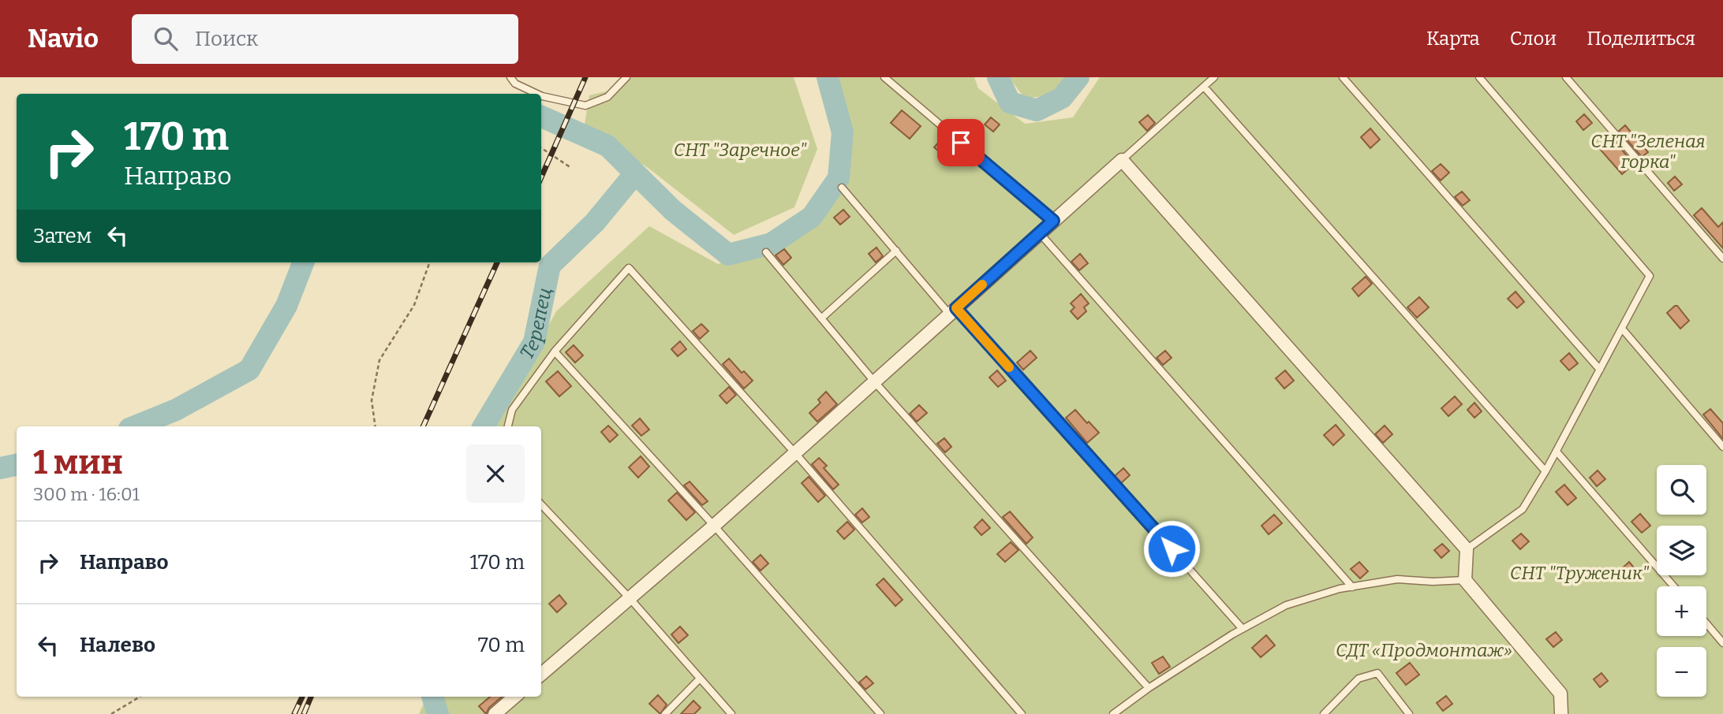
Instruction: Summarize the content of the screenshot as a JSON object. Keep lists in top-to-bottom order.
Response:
{
  "water": ["Терепец"],
  "parks": [
    "СНТ \"Зеленая горка\"",
    "СНТ \"Заречное\"",
    "СНТ \"Труженик\"",
    "СДТ «Продмонтаж»"
  ],
  "page": {
    "header": "Navio",
    "search": "Поиск",
    "nav": ["Карта", "Слои", "Поделиться"],
    "turn": ["170 m", "Направо"],
    "then": "Затем",
    "heading": ["1 мин", "300 m · 16:01"],
    "map_buttons": ["+", "−"],
    "list": [
      {
        "name": "Направо",
        "value": "170 m"
      },
      {
        "name": "Налево",
        "value": "70 m"
      }
    ]
  }
}
